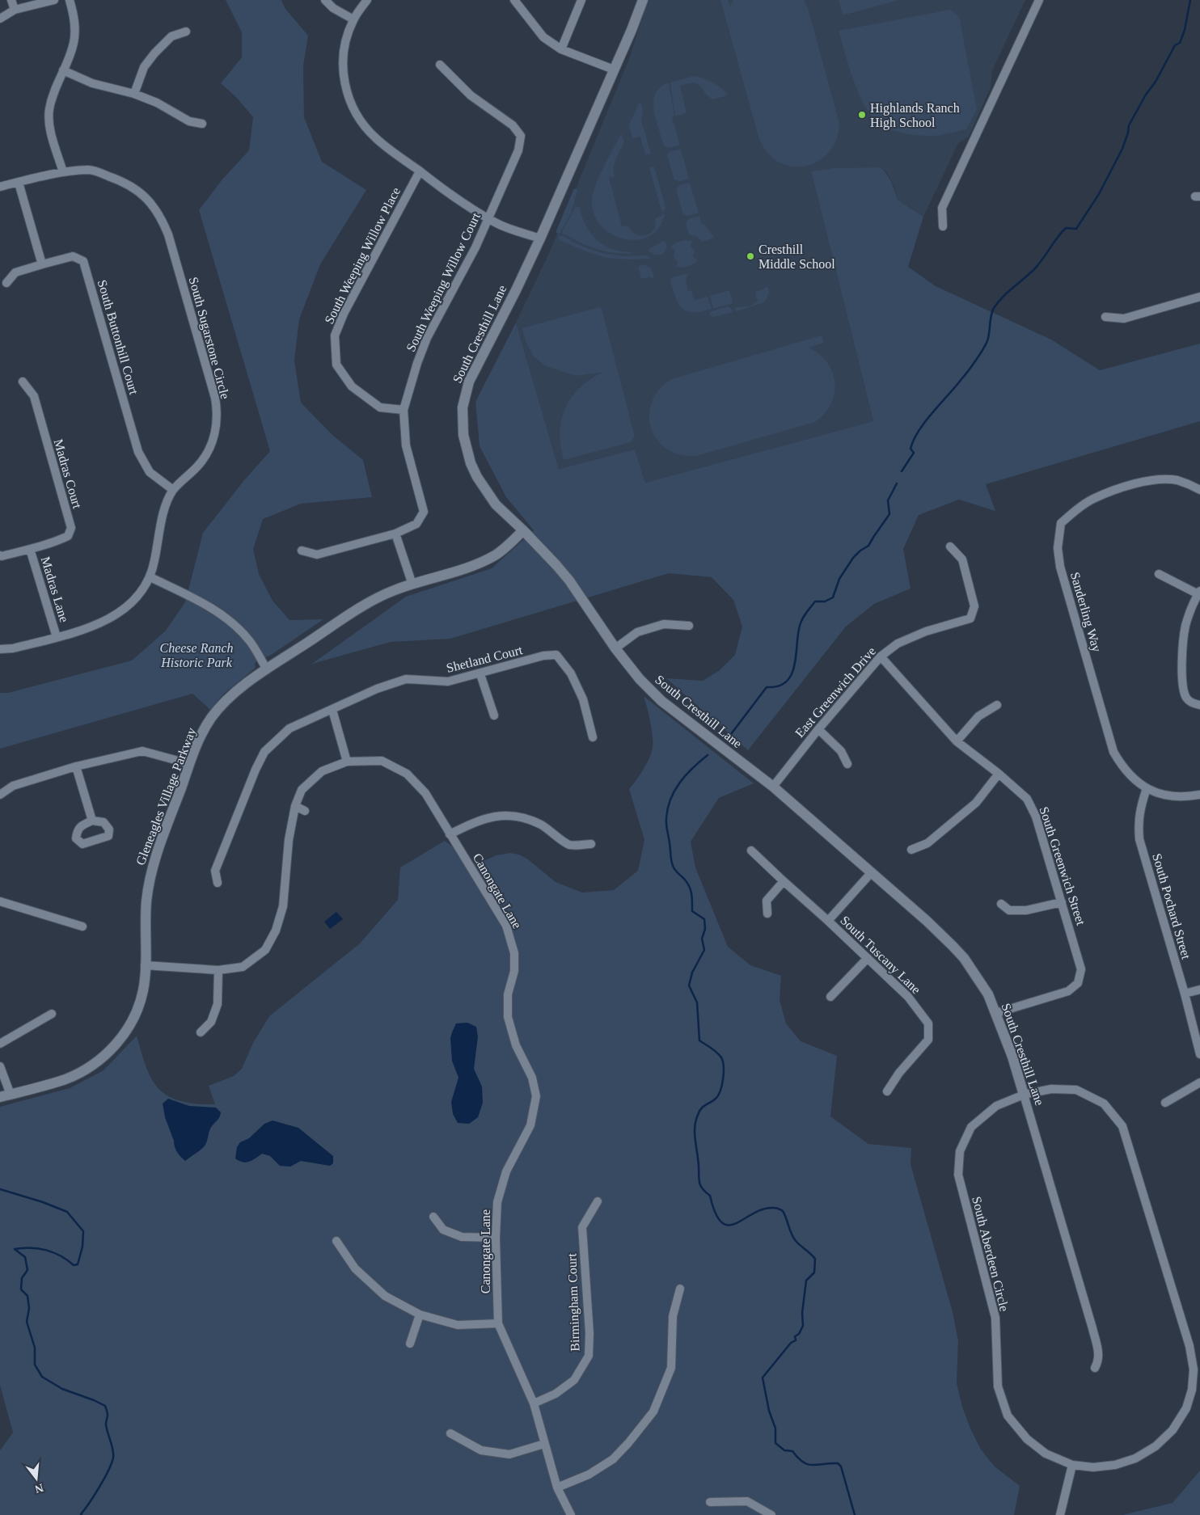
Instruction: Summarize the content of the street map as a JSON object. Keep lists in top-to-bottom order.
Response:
{
  "streets": {
    "street": [
      "South Weeping Willow Place",
      "South Weeping Willow Court",
      "South Cresthill Lane",
      "South Buttonhill Court",
      "South Sugarstone Circle",
      "Madras Court",
      "Madras Lane",
      "Sanderling Way",
      "Shetland Court",
      "East Greenwich Drive",
      "Gleneagles Village Parkway",
      "South Greenwich Street",
      "Canongate Lane",
      "South Pochard Street",
      "South Tuscany Lane",
      "South Aberdeen Circle",
      "Birmingham Court"
    ]
  },
  "crossings": [
    ["South Weeping Willow Place", "South Weeping Willow Court"],
    ["South Cresthill Lane", "East Greenwich Drive"],
    ["South Cresthill Lane", "Gleneagles Village Parkway"],
    ["South Cresthill Lane", "South Greenwich Street"],
    ["South Cresthill Lane", "South Aberdeen Circle"],
    ["South Buttonhill Court", "South Sugarstone Circle"],
    ["South Sugarstone Circle", "Madras Lane"],
    ["Madras Court", "Madras Lane"],
    ["Sanderling Way", "South Pochard Street"],
    ["East Greenwich Drive", "South Greenwich Street"],
    ["Gleneagles Village Parkway", "Canongate Lane"],
    ["Canongate Lane", "Birmingham Court"]
  ],
  "parks": ["Cheese Ranch Historic Park"],
  "places": ["Highlands Ranch High School", "Cresthill Middle School"],
  "north": "bottom"
}
